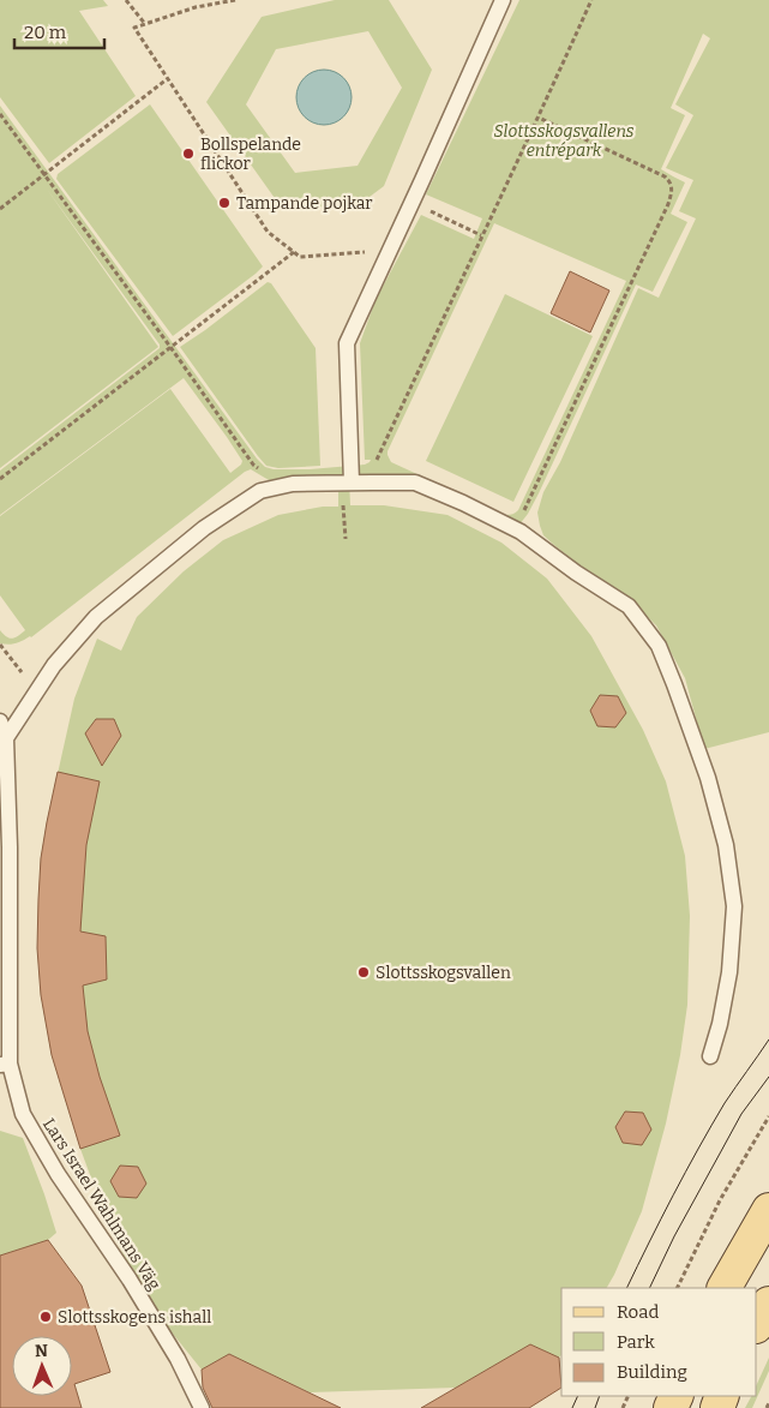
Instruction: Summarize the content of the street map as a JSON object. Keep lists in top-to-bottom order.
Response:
{
  "streets": {
    "lane": ["Lars Israel Wahlmans Väg"]
  },
  "parks": ["Slottsskogsvallens entrépark"],
  "places": [
    "Bollspelande flickor",
    "Tampande pojkar",
    "Slottsskogsvallen",
    "Slottsskogens ishall"
  ],
  "legend": ["Road", "Park", "Building"],
  "scale_bar": "20 m",
  "north": "top"
}
